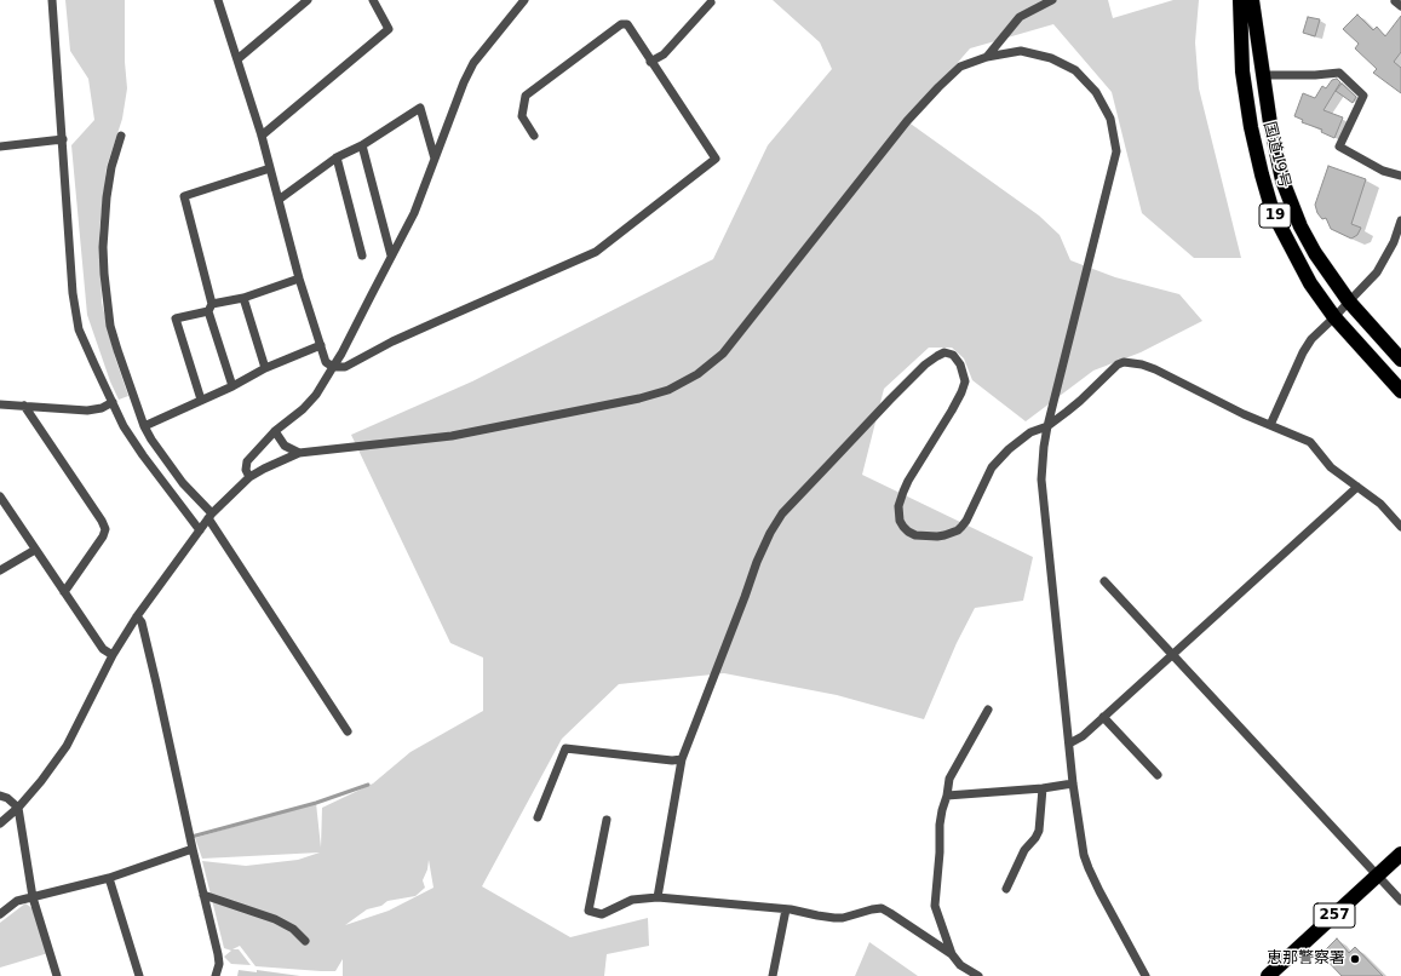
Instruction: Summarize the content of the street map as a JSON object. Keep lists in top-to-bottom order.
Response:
{
  "streets": {
    "highway": ["国道19号", "19", "257"]
  },
  "places": ["恵那警察署"]
}
